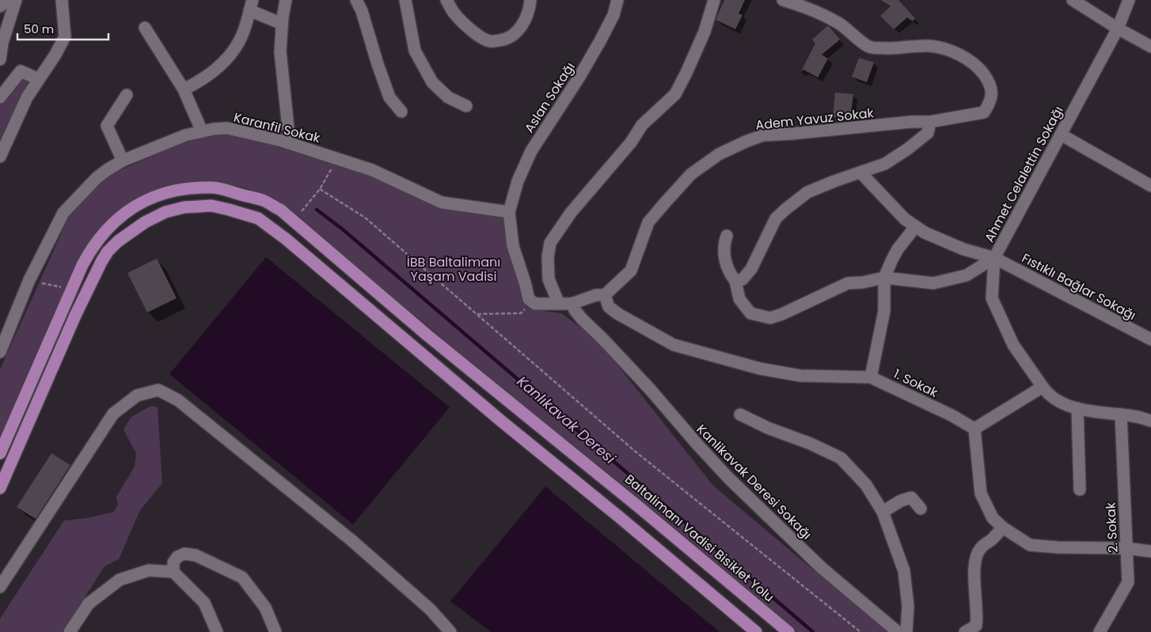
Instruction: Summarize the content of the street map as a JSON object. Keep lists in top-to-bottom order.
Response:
{
  "streets": {
    "street": [
      "Aslan Sokağı",
      "Adem Yavuz Sokak",
      "Karanfil Sokak",
      "Ahmet Celalettin Sokağı",
      "Fıstıklı Bağlar Sokağı",
      "1. Sokak",
      "Kanlikavak Deresi Sokağı",
      "2. Sokak"
    ]
  },
  "crossings": [
    ["Aslan Sokağı", "Karanfil Sokak"],
    ["Adem Yavuz Sokak", "1. Sokak"],
    ["Ahmet Celalettin Sokağı", "Fıstıklı Bağlar Sokağı"]
  ],
  "water": ["Kanlıkavak Deresi"],
  "parks": ["İBB Baltalimanı Yaşam Vadisi"],
  "scale_bar": "50 m"
}
